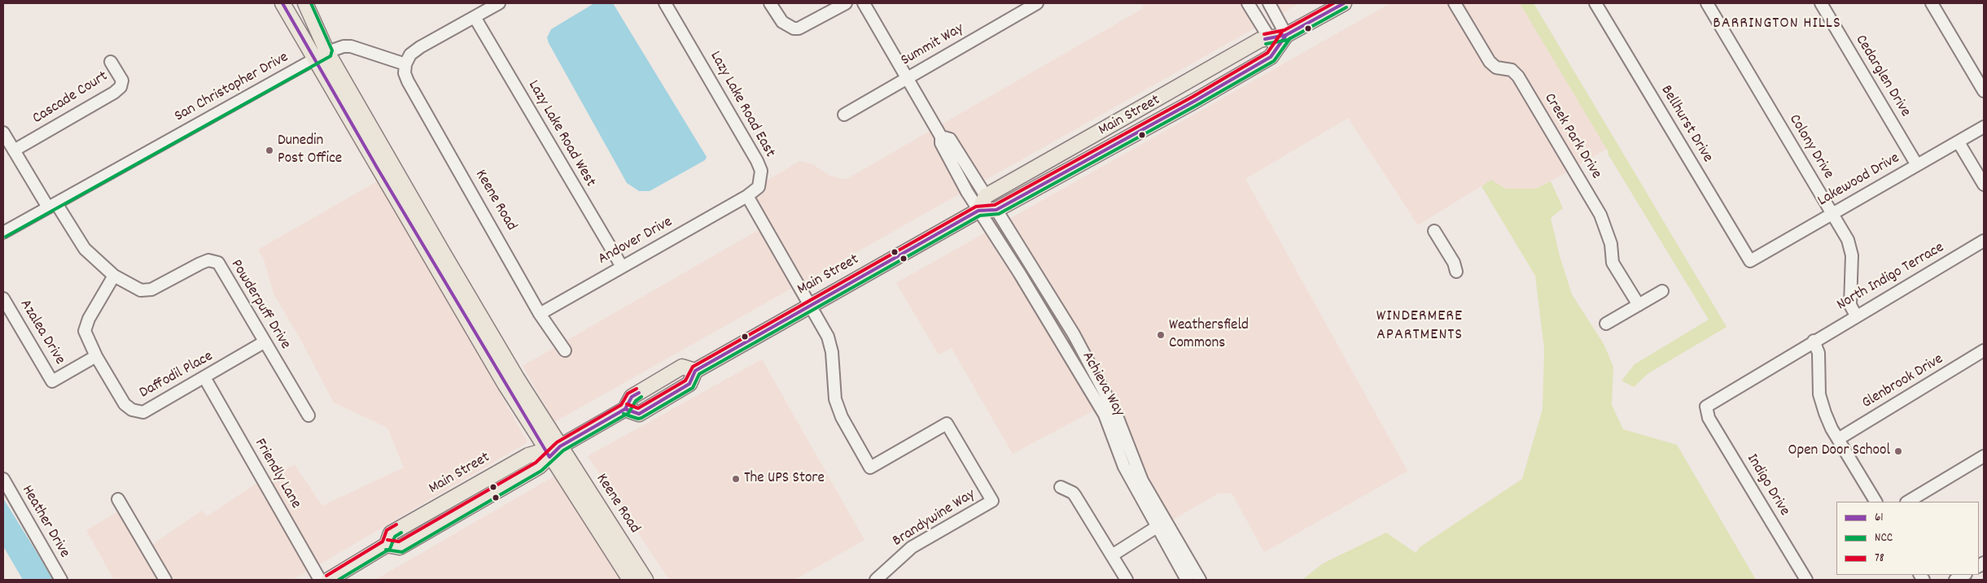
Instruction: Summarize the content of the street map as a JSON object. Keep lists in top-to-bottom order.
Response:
{
  "streets": {
    "main road": ["Main Street", "Keene Road"],
    "street": [
      "Summit Way",
      "Cedarglen Drive",
      "San Christopher Drive",
      "Cascade Court",
      "Lazy Lake Road East",
      "Bellhurst Drive",
      "Lazy Lake Road West",
      "Creek Park Drive",
      "Colony Drive",
      "Lakewood Drive",
      "Andover Drive",
      "North Indigo Terrace",
      "Powderpuff Drive",
      "Azalea Drive",
      "Daffodil Place",
      "Glenbrook Drive",
      "Achieva Way",
      "Friendly Lane",
      "Indigo Drive",
      "Brandywine Way",
      "Heather Drive"
    ]
  },
  "crossings": [
    ["Cedarglen Drive", "Lakewood Drive"],
    ["San Christopher Drive", "Keene Road"],
    ["San Christopher Drive", "Powderpuff Drive"],
    ["Cascade Court", "Powderpuff Drive"],
    ["Lazy Lake Road East", "Andover Drive"],
    ["Main Street", "Keene Road"],
    ["Main Street", "Achieva Way"],
    ["Main Street", "Brandywine Way"],
    ["Bellhurst Drive", "Lakewood Drive"],
    ["Lazy Lake Road West", "Andover Drive"],
    ["Colony Drive", "Lakewood Drive"],
    ["Colony Drive", "North Indigo Terrace"],
    ["Keene Road", "Andover Drive"],
    ["North Indigo Terrace", "Indigo Drive"],
    ["Powderpuff Drive", "Daffodil Place"],
    ["Azalea Drive", "Daffodil Place"]
  ],
  "districts": ["BARRINGTON HILLS", "WINDERMERE APARTMENTS"],
  "places": [
    "Dunedin Post Office",
    "Weathersfield Commons",
    "Open Door School",
    "The UPS Store"
  ],
  "lines": ["transit line 61", "transit line NCC", "transit line 78"],
  "legend": ["61", "NCC", "78"]
}
